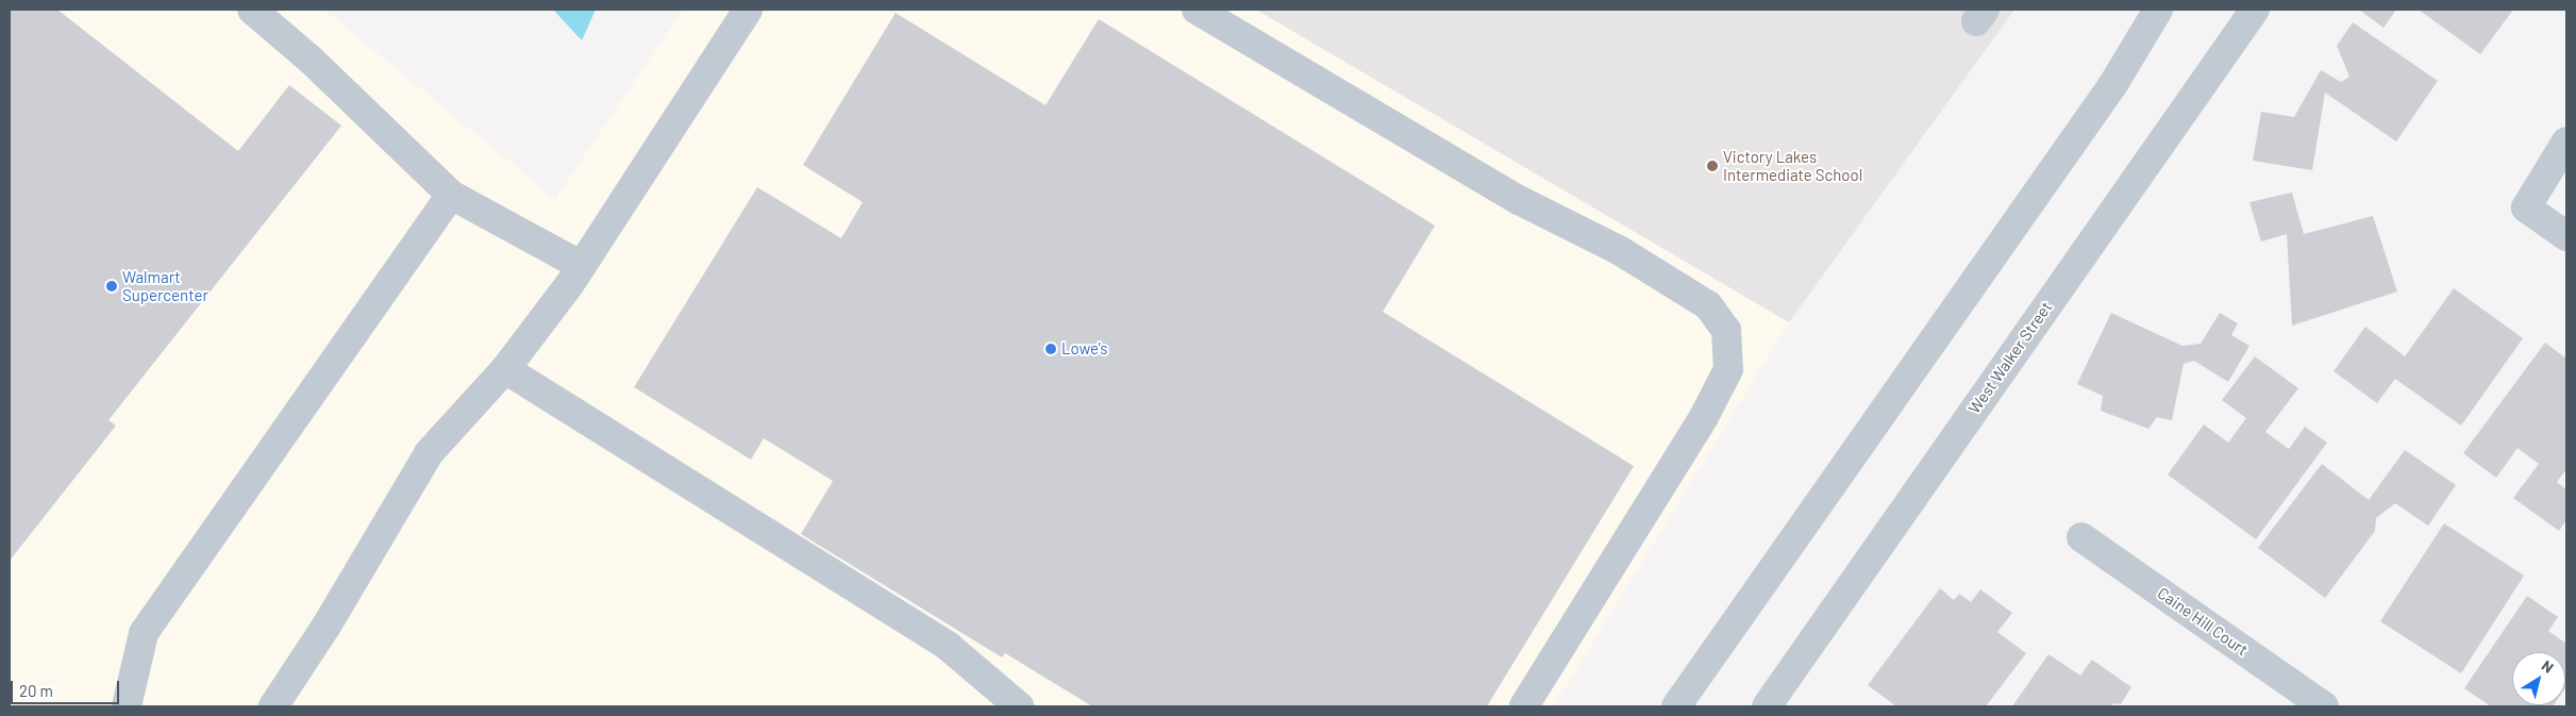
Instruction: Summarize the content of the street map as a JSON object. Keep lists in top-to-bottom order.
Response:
{
  "streets": {
    "street": ["West Walker Street", "Caine Hill Court"]
  },
  "places": ["Victory Lakes Intermediate School", "Walmart Supercenter", "Lowe's"],
  "scale_bar": "20 m",
  "north": "top right"
}
